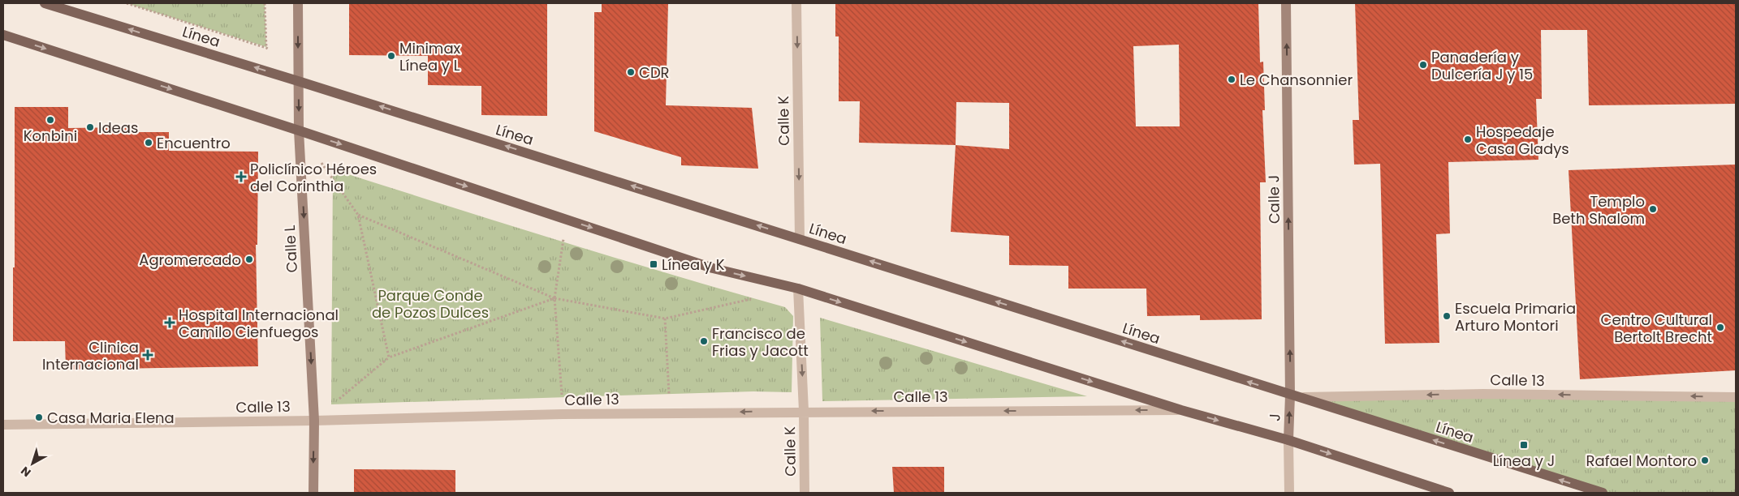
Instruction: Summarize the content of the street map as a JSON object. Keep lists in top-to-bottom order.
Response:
{
  "streets": {
    "main road": ["Línea"],
    "street": [
      "Calle K",
      "Calle J",
      "Calle L",
      "Calle 13",
      "J"
    ]
  },
  "crossings": [
    ["Línea", "Calle K"],
    ["Línea", "Calle J"],
    ["Línea", "Calle L"],
    ["Línea", "Calle 13"],
    ["Línea", "J"],
    ["Calle K", "Calle 13"],
    ["Calle J", "Calle 13"],
    ["Calle J", "J"],
    ["Calle L", "Calle 13"],
    ["Calle 13", "J"]
  ],
  "one_way": [
    "Calle K",
    "Calle J",
    "Calle L",
    "Calle 13",
    "J"
  ],
  "parks": ["Parque Conde de Pozos Dulces"],
  "places": {
    "other": [
      "Minimax Línea y L",
      "Panadería y Dulcería J y 15",
      "CDR",
      "Le Chansonnier",
      "Konbini",
      "Ideas",
      "Hospedaje Casa Gladys",
      "Encuentro",
      "Templo Beth Shalom",
      "Agromercado",
      "Escuela Primaria Arturo Montori",
      "Centro Cultural Bertolt Brecht",
      "Francisco de Frias y Jacott",
      "Casa Maria Elena",
      "Rafael Montoro"
    ],
    "health": ["Policlínico Héroes del Corinthia", "Hospital Internacional Camilo Cienfuegos", "Clinica Internacional"],
    "transit": ["Línea y K", "Línea y J"]
  },
  "north": "bottom left"
}
